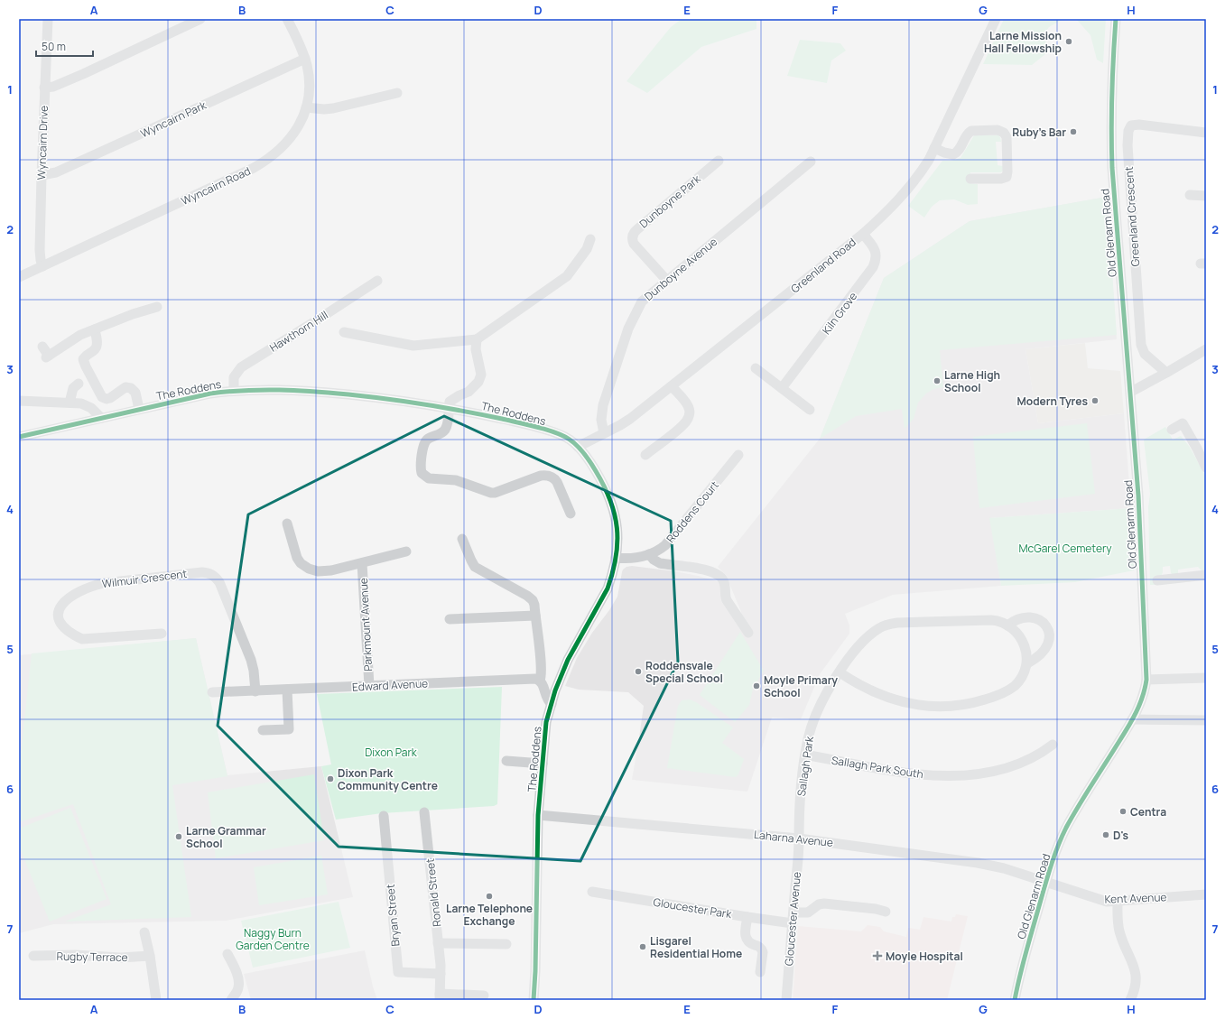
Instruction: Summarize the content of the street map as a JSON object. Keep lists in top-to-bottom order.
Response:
{
  "streets": {
    "street": [
      "Wyncairn Park",
      "Wyncairn Drive",
      "Wyncairn Road",
      "Dunboyne Park",
      "Greenland Crescent",
      "Old Glenarm Road",
      "Greenland Road",
      "Dunboyne Avenue",
      "Kiln Grove",
      "Hawthorn Hill",
      "The Roddens",
      "Roddens Court",
      "Wilmuir Crescent",
      "Parkmount Avenue",
      "Edward Avenue",
      "Sallagh Park",
      "Sallagh Park South",
      "Laharna Avenue",
      "Ronald Street",
      "Kent Avenue",
      "Gloucester Park",
      "Bryan Street",
      "Gloucester Avenue",
      "Rugby Terrace"
    ]
  },
  "crossings": [
    ["Wyncairn Park", "Wyncairn Drive"],
    ["Wyncairn Park", "Wyncairn Road"],
    ["Wyncairn Drive", "Wyncairn Road"],
    ["Dunboyne Park", "Dunboyne Avenue"],
    ["Old Glenarm Road", "Laharna Avenue"],
    ["Old Glenarm Road", "Kent Avenue"],
    ["Greenland Road", "Dunboyne Avenue"],
    ["Greenland Road", "Kiln Grove"],
    ["Greenland Road", "The Roddens"],
    ["Hawthorn Hill", "The Roddens"],
    ["The Roddens", "Roddens Court"],
    ["The Roddens", "Laharna Avenue"],
    ["Wilmuir Crescent", "Edward Avenue"],
    ["Parkmount Avenue", "Edward Avenue"],
    ["Sallagh Park", "Sallagh Park South"],
    ["Sallagh Park", "Laharna Avenue"],
    ["Sallagh Park", "Gloucester Avenue"],
    ["Laharna Avenue", "Kent Avenue"],
    ["Laharna Avenue", "Gloucester Avenue"],
    ["Ronald Street", "Bryan Street"],
    ["Gloucester Park", "Gloucester Avenue"]
  ],
  "parks": ["McGarel Cemetery", "Dixon Park", "Naggy Burn Garden Centre"],
  "places": {
    "other": [
      "Larne Mission Hall Fellowship",
      "Ruby's Bar",
      "Larne High School",
      "Modern Tyres",
      "Roddensvale Special School",
      "Moyle Primary School",
      "Dixon Park Community Centre",
      "Centra",
      "D's",
      "Larne Grammar School",
      "Larne Telephone Exchange",
      "Lisgarel Residential Home"
    ],
    "health": ["Moyle Hospital"]
  },
  "scale_bar": "50 m",
  "grid": {
    "columns": [
      "A",
      "B",
      "C",
      "D",
      "E",
      "F",
      "G",
      "H"
    ],
    "rows": [
      "1",
      "2",
      "3",
      "4",
      "5",
      "6",
      "7"
    ]
  }
}
